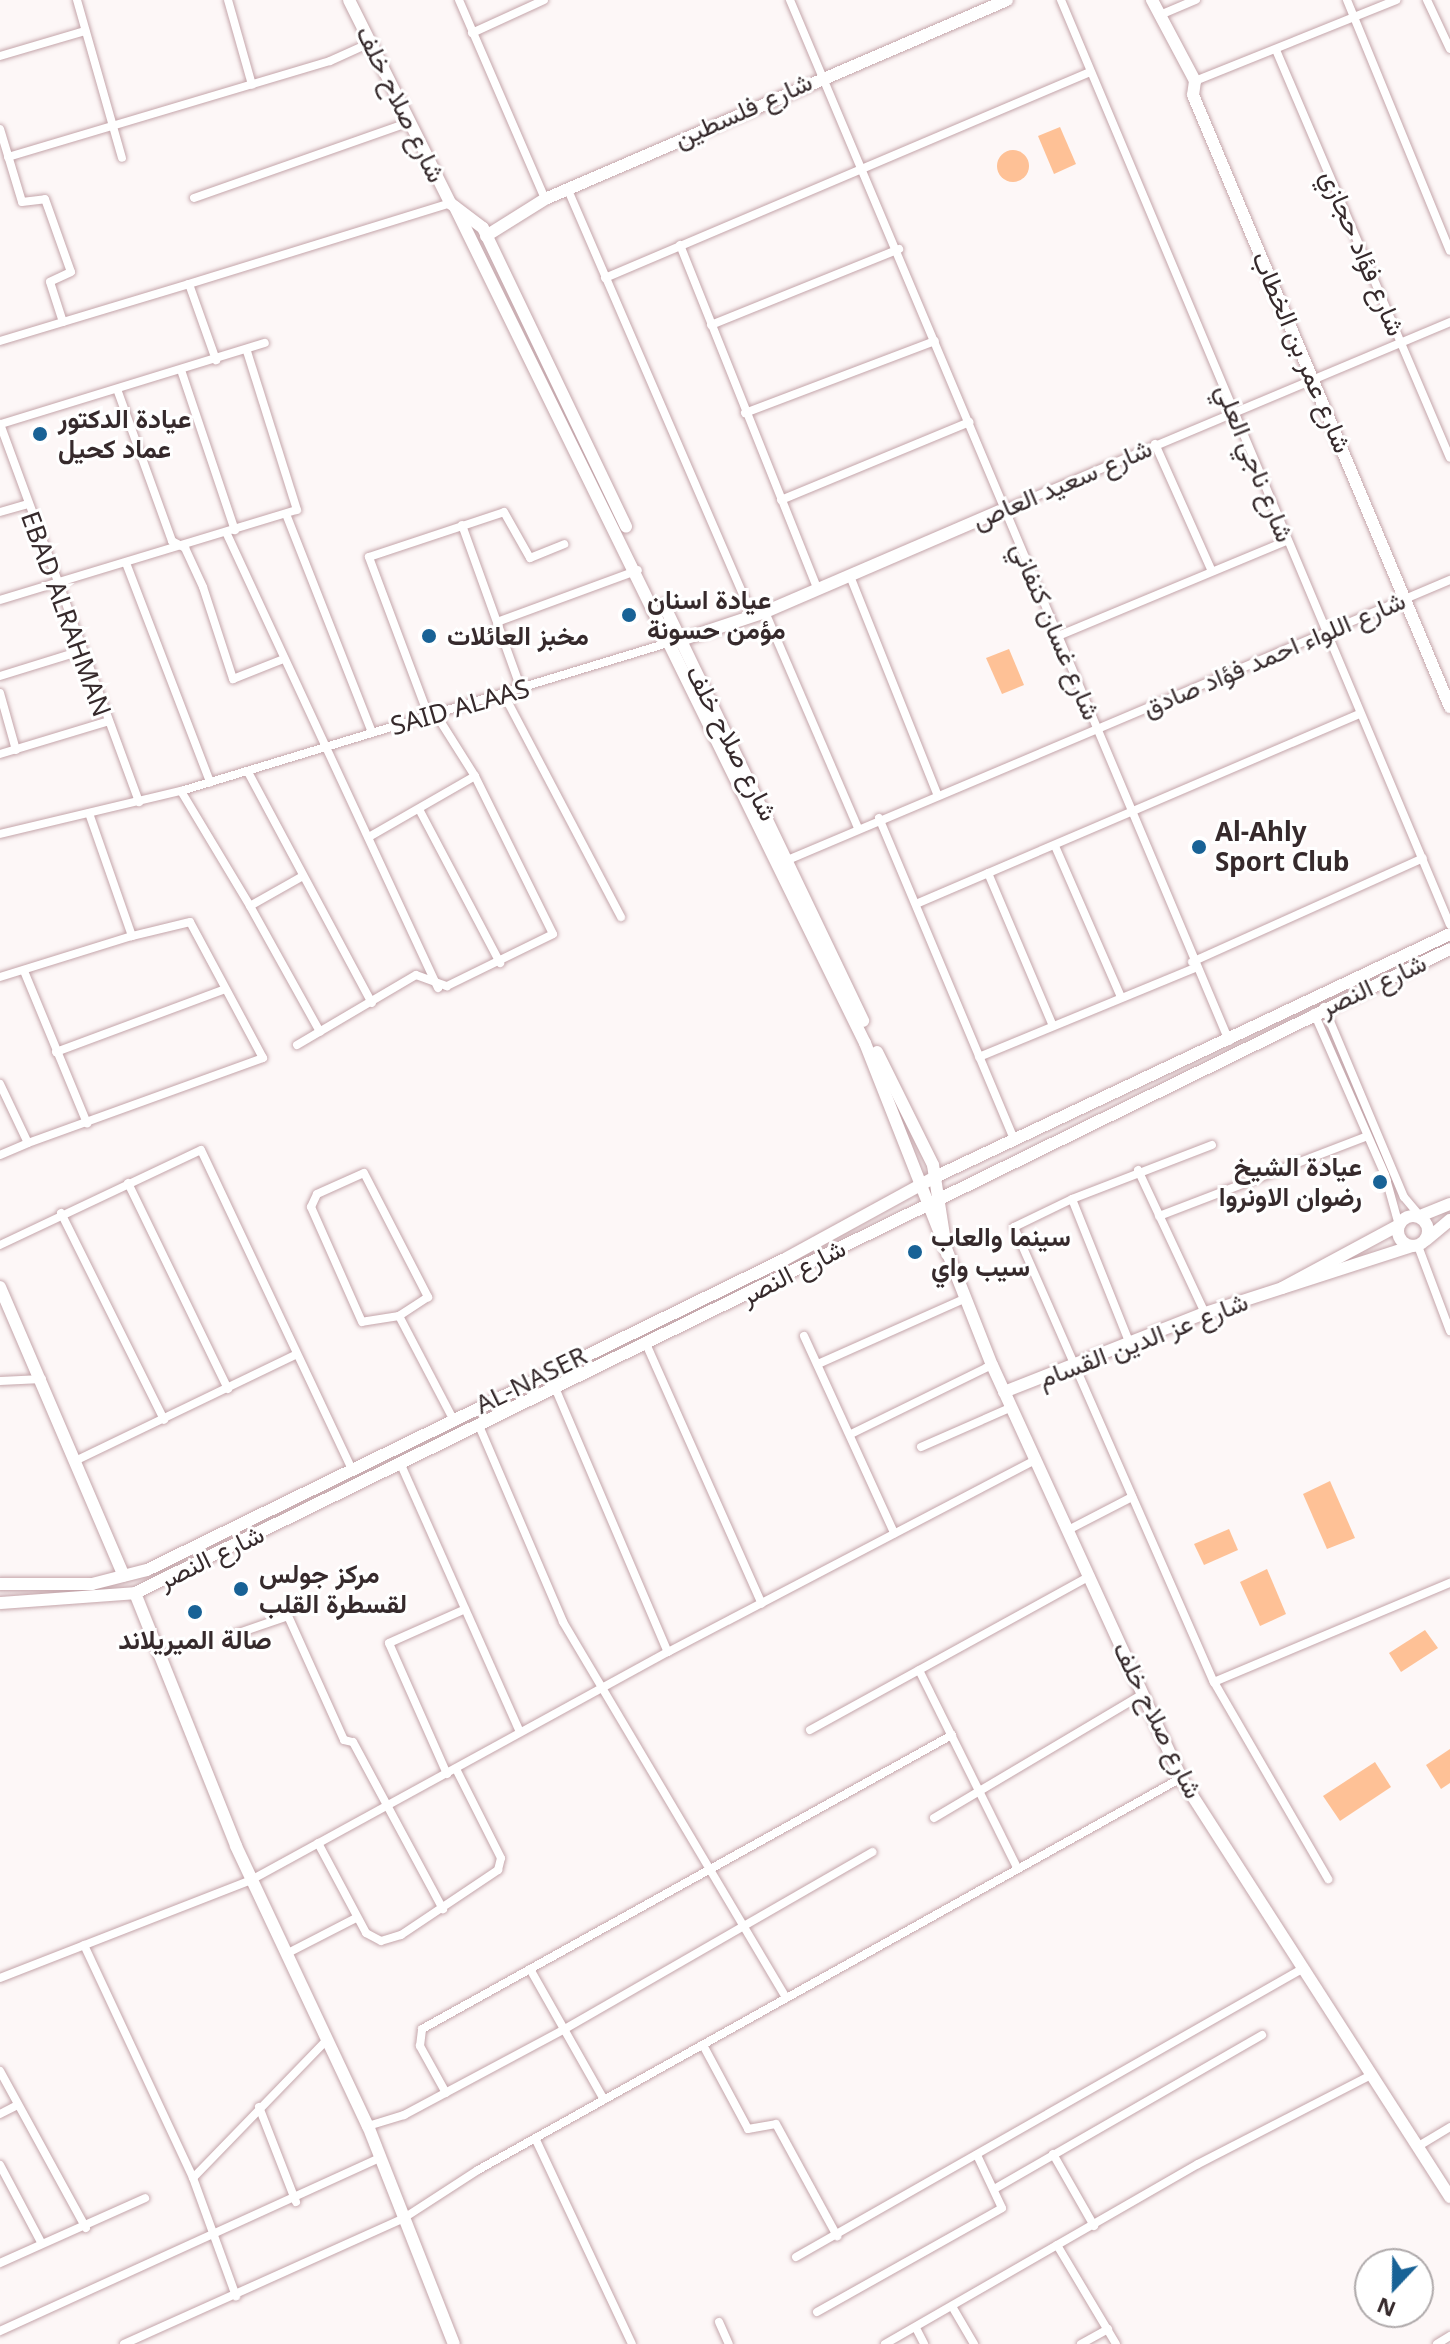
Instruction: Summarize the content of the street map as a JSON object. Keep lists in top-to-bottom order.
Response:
{
  "streets": {
    "main road": [
      "شارع صلاح خلف",
      "شارع فلسطين",
      "شارع عمر بن الخطاب",
      "شارع سعيد العاص",
      "شارع النصر",
      "شارع عز الدين القسام",
      "AL-NASER"
    ],
    "street": [
      "شارع فؤاد حجازي",
      "شارع ناجي العلي",
      "EBAD ALRAHMAN",
      "شارع غسان كنفاني",
      "شارع اللواء احمد فؤاد صادق",
      "SAID ALAAS"
    ]
  },
  "crossings": [
    ["شارع صلاح خلف", "شارع فلسطين"],
    ["شارع صلاح خلف", "شارع سعيد العاص"],
    ["شارع صلاح خلف", "شارع اللواء احمد فؤاد صادق"],
    ["شارع صلاح خلف", "SAID ALAAS"],
    ["شارع صلاح خلف", "شارع النصر"],
    ["شارع صلاح خلف", "شارع عز الدين القسام"],
    ["شارع صلاح خلف", "AL-NASER"],
    ["شارع فلسطين", "شارع غسان كنفاني"],
    ["شارع فؤاد حجازي", "شارع سعيد العاص"],
    ["شارع عمر بن الخطاب", "شارع سعيد العاص"],
    ["شارع عمر بن الخطاب", "شارع اللواء احمد فؤاد صادق"],
    ["شارع ناجي العلي", "شارع سعيد العاص"],
    ["شارع ناجي العلي", "شارع اللواء احمد فؤاد صادق"],
    ["شارع سعيد العاص", "شارع غسان كنفاني"],
    ["شارع سعيد العاص", "SAID ALAAS"],
    ["EBAD ALRAHMAN", "SAID ALAAS"],
    ["شارع غسان كنفاني", "شارع اللواء احمد فؤاد صادق"],
    ["شارع غسان كنفاني", "شارع النصر"],
    ["شارع النصر", "AL-NASER"]
  ],
  "places": [
    "عيادة الدكتور عماد كحيل",
    "عيادة اسنان مؤمن حسونة",
    "مخبز العائلات",
    "Al-Ahly Sport Club",
    "عيادة الشيخ رضوان الاونروا",
    "سينما والعاب سيب واي",
    "مركز جولس لقسطرة القلب",
    "صالة الميريلاند"
  ],
  "north": "bottom"
}
